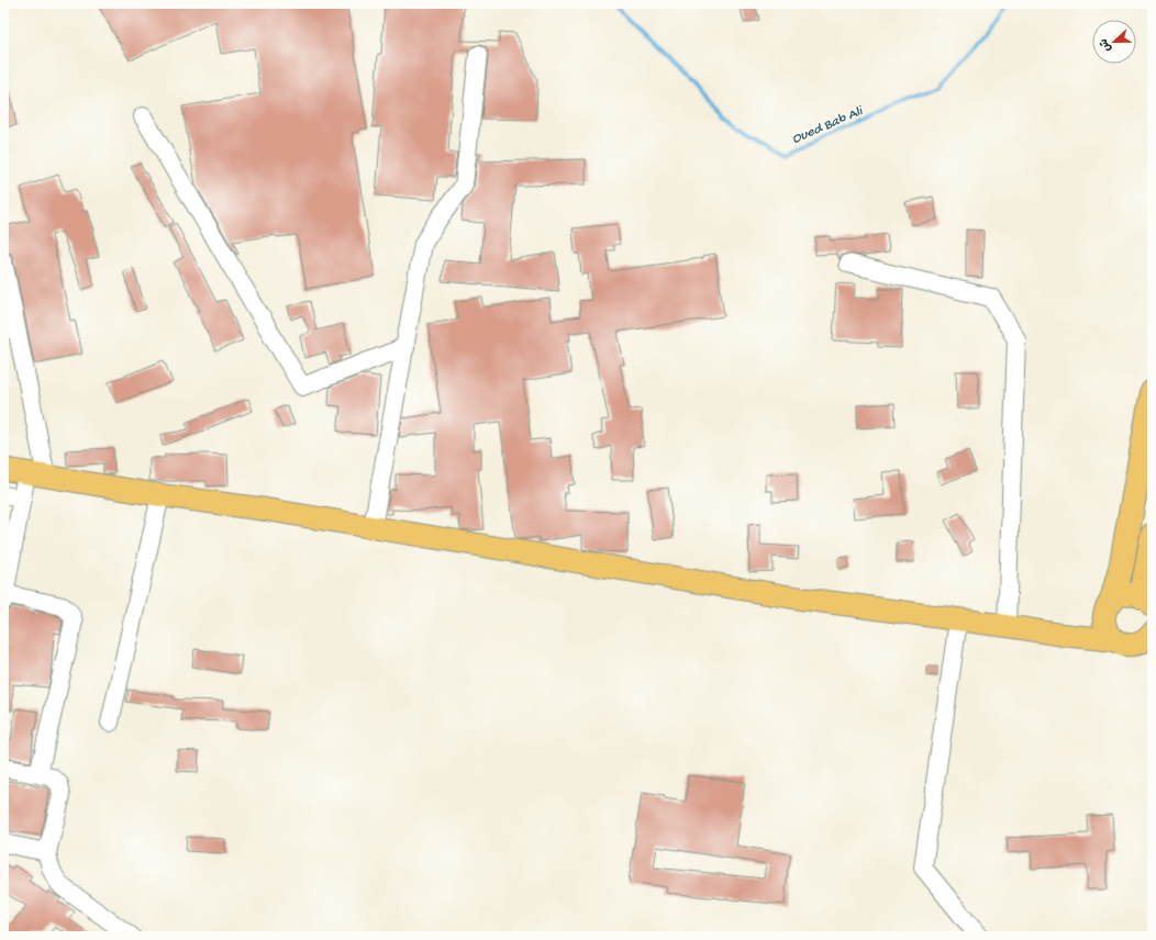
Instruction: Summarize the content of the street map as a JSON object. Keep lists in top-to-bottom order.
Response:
{
  "water": ["Oued Bab Ali"],
  "north": "left"
}
